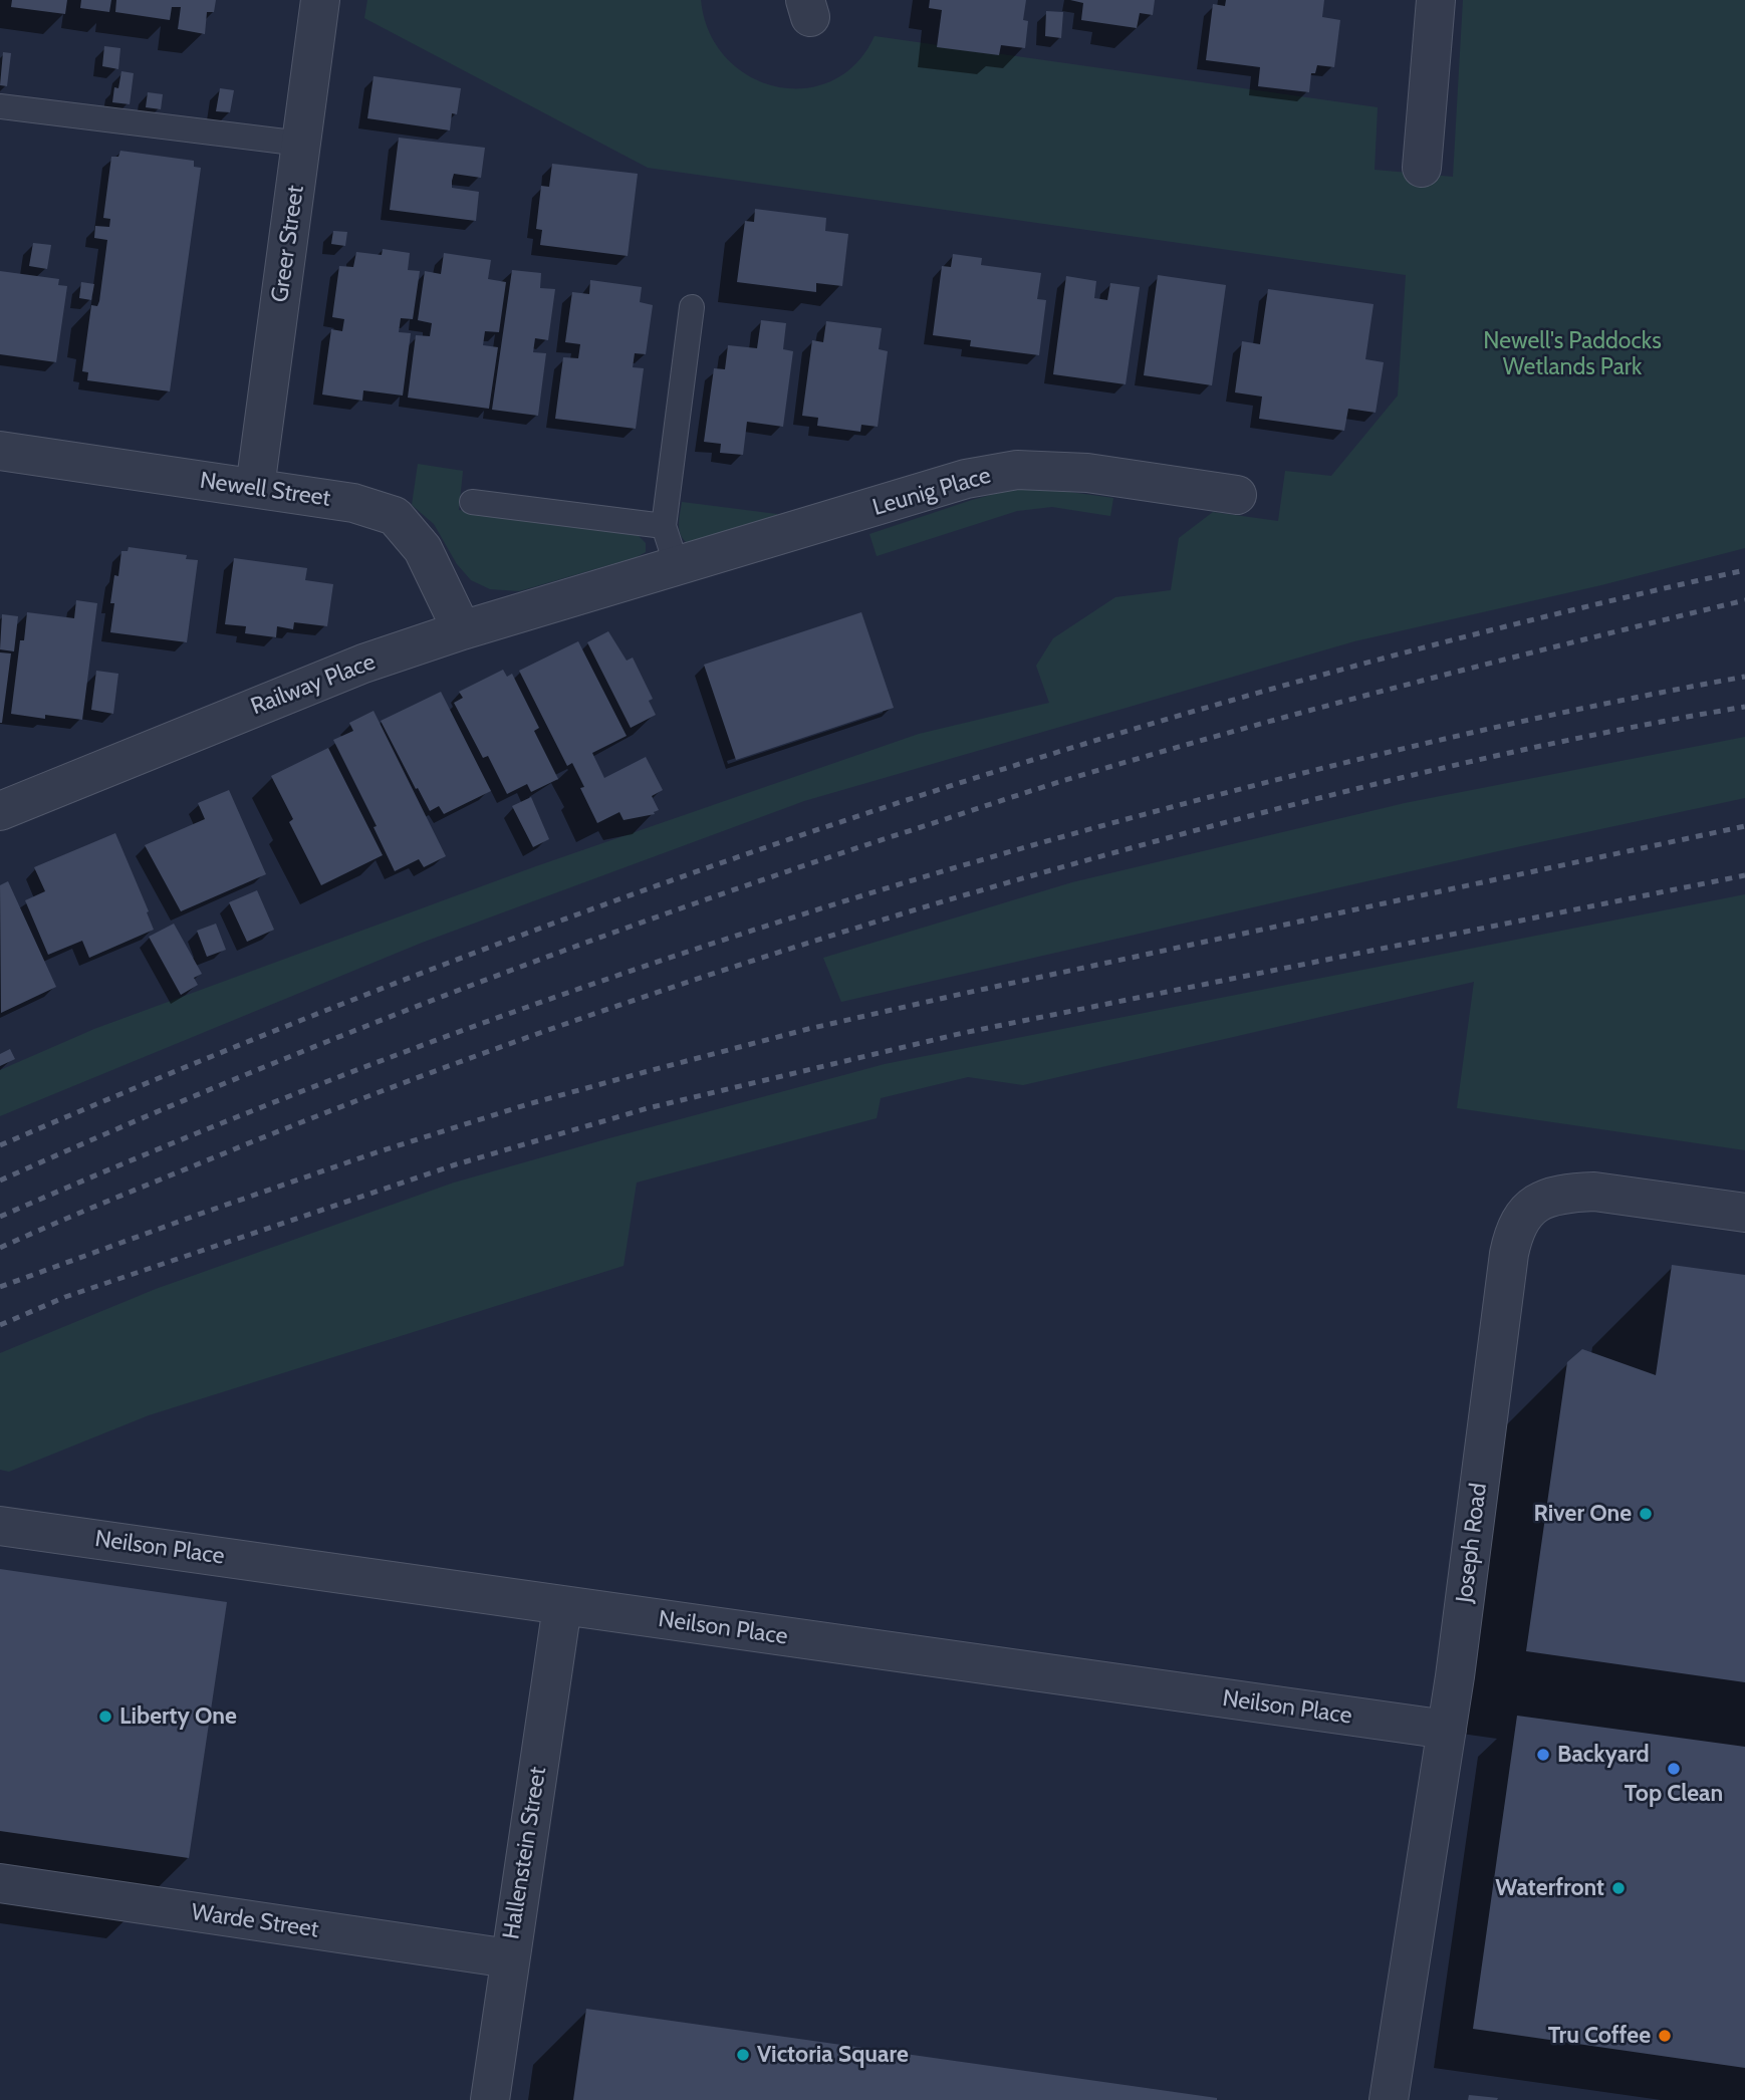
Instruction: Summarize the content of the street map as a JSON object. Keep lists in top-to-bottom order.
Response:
{
  "streets": {
    "street": [
      "Greer Street",
      "Newell Street",
      "Leunig Place",
      "Railway Place",
      "Joseph Road",
      "Neilson Place",
      "Hallenstein Street",
      "Warde Street"
    ]
  },
  "crossings": [
    ["Greer Street", "Newell Street"],
    ["Newell Street", "Railway Place"],
    ["Leunig Place", "Railway Place"],
    ["Joseph Road", "Neilson Place"],
    ["Neilson Place", "Hallenstein Street"],
    ["Hallenstein Street", "Warde Street"]
  ],
  "parks": ["Newell's Paddocks Wetlands Park"],
  "places": [
    "River One",
    "Liberty One",
    "Backyard",
    "Top Clean",
    "Waterfront",
    "Tru Coffee",
    "Victoria Square"
  ]
}
